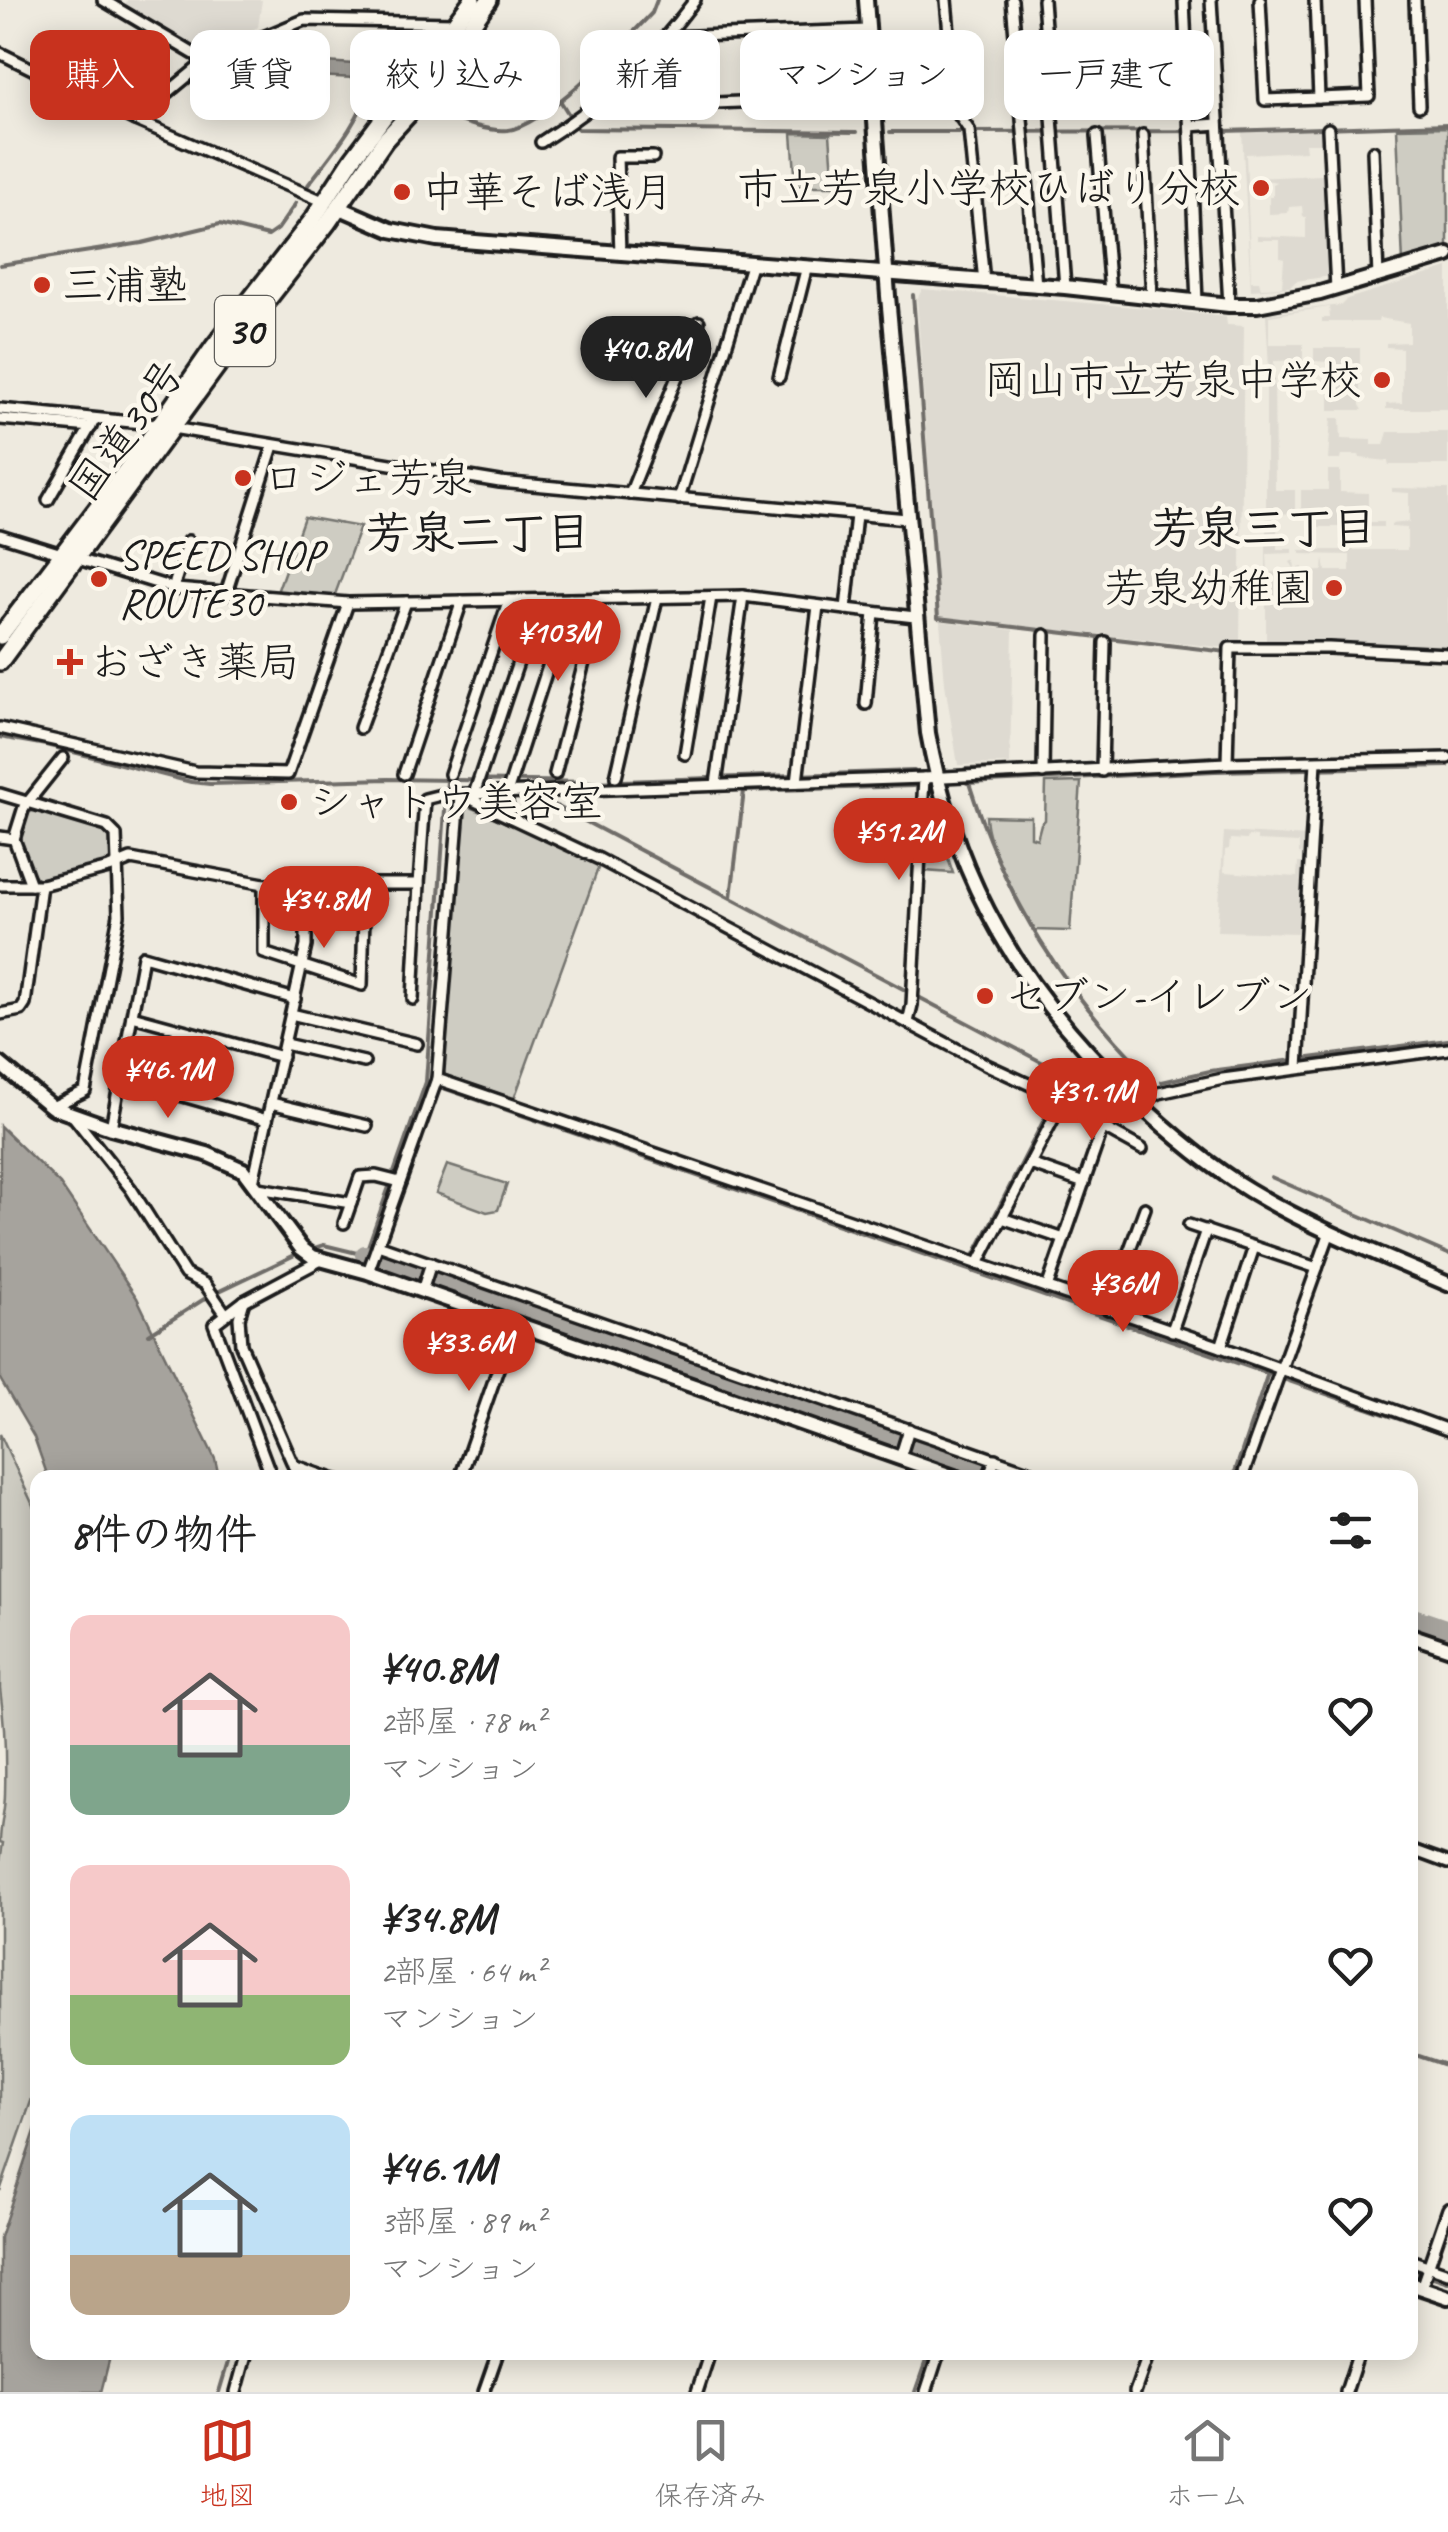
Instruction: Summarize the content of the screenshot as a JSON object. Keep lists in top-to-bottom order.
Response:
{
  "streets": {
    "highway": ["30", "国道30号"]
  },
  "districts": ["芳泉三丁目", "芳泉二丁目"],
  "places": {
    "other": [
      "市立芳泉小学校ひばり分校",
      "中華そば浅月",
      "三浦塾",
      "岡山市立芳泉中学校",
      "ロジェ芳泉",
      "SPEED SHOP ROUTE30",
      "芳泉幼稚園",
      "シャトウ美容室",
      "セブン-イレブン"
    ],
    "health": ["おざき薬局"]
  },
  "page": {
    "chip": [
      "購入",
      "賃貸",
      "絞り込み",
      "新着",
      "マンション",
      "一戸建て"
    ],
    "price": [
      "¥40.8M",
      "¥103M",
      "¥51.2M",
      "¥34.8M",
      "¥46.1M",
      "¥31.1M",
      "¥36M",
      "¥33.6M"
    ],
    "heading": "8件の物件",
    "list": [
      {
        "name": "¥40.8M",
        "note": "2部屋 · 78 m² · マンション"
      },
      {
        "name": "¥34.8M",
        "note": "2部屋 · 64 m² · マンション"
      },
      {
        "name": "¥46.1M",
        "note": "3部屋 · 89 m² · マンション"
      }
    ],
    "tabs": ["地図", "保存済み", "ホーム"]
  }
}
